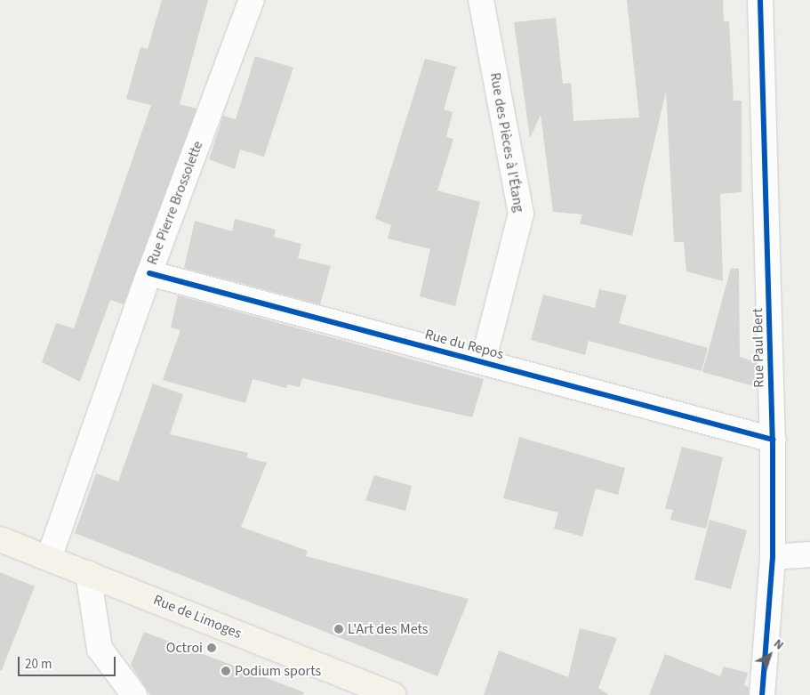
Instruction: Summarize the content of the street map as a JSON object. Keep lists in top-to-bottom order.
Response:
{
  "streets": {
    "main road": ["Rue de Limoges"],
    "street": [
      "Rue des Pièces à l'Étang",
      "Rue Pierre Brossolette",
      "Rue du Repos",
      "Rue Paul Bert"
    ]
  },
  "crossings": [
    ["Rue des Pièces à l'Étang", "Rue du Repos"],
    ["Rue Pierre Brossolette", "Rue du Repos"],
    ["Rue Pierre Brossolette", "Rue de Limoges"],
    ["Rue du Repos", "Rue Paul Bert"]
  ],
  "places": ["L'Art des Mets", "Octroi", "Podium sports"],
  "scale_bar": "20 m",
  "north": "top right"
}
